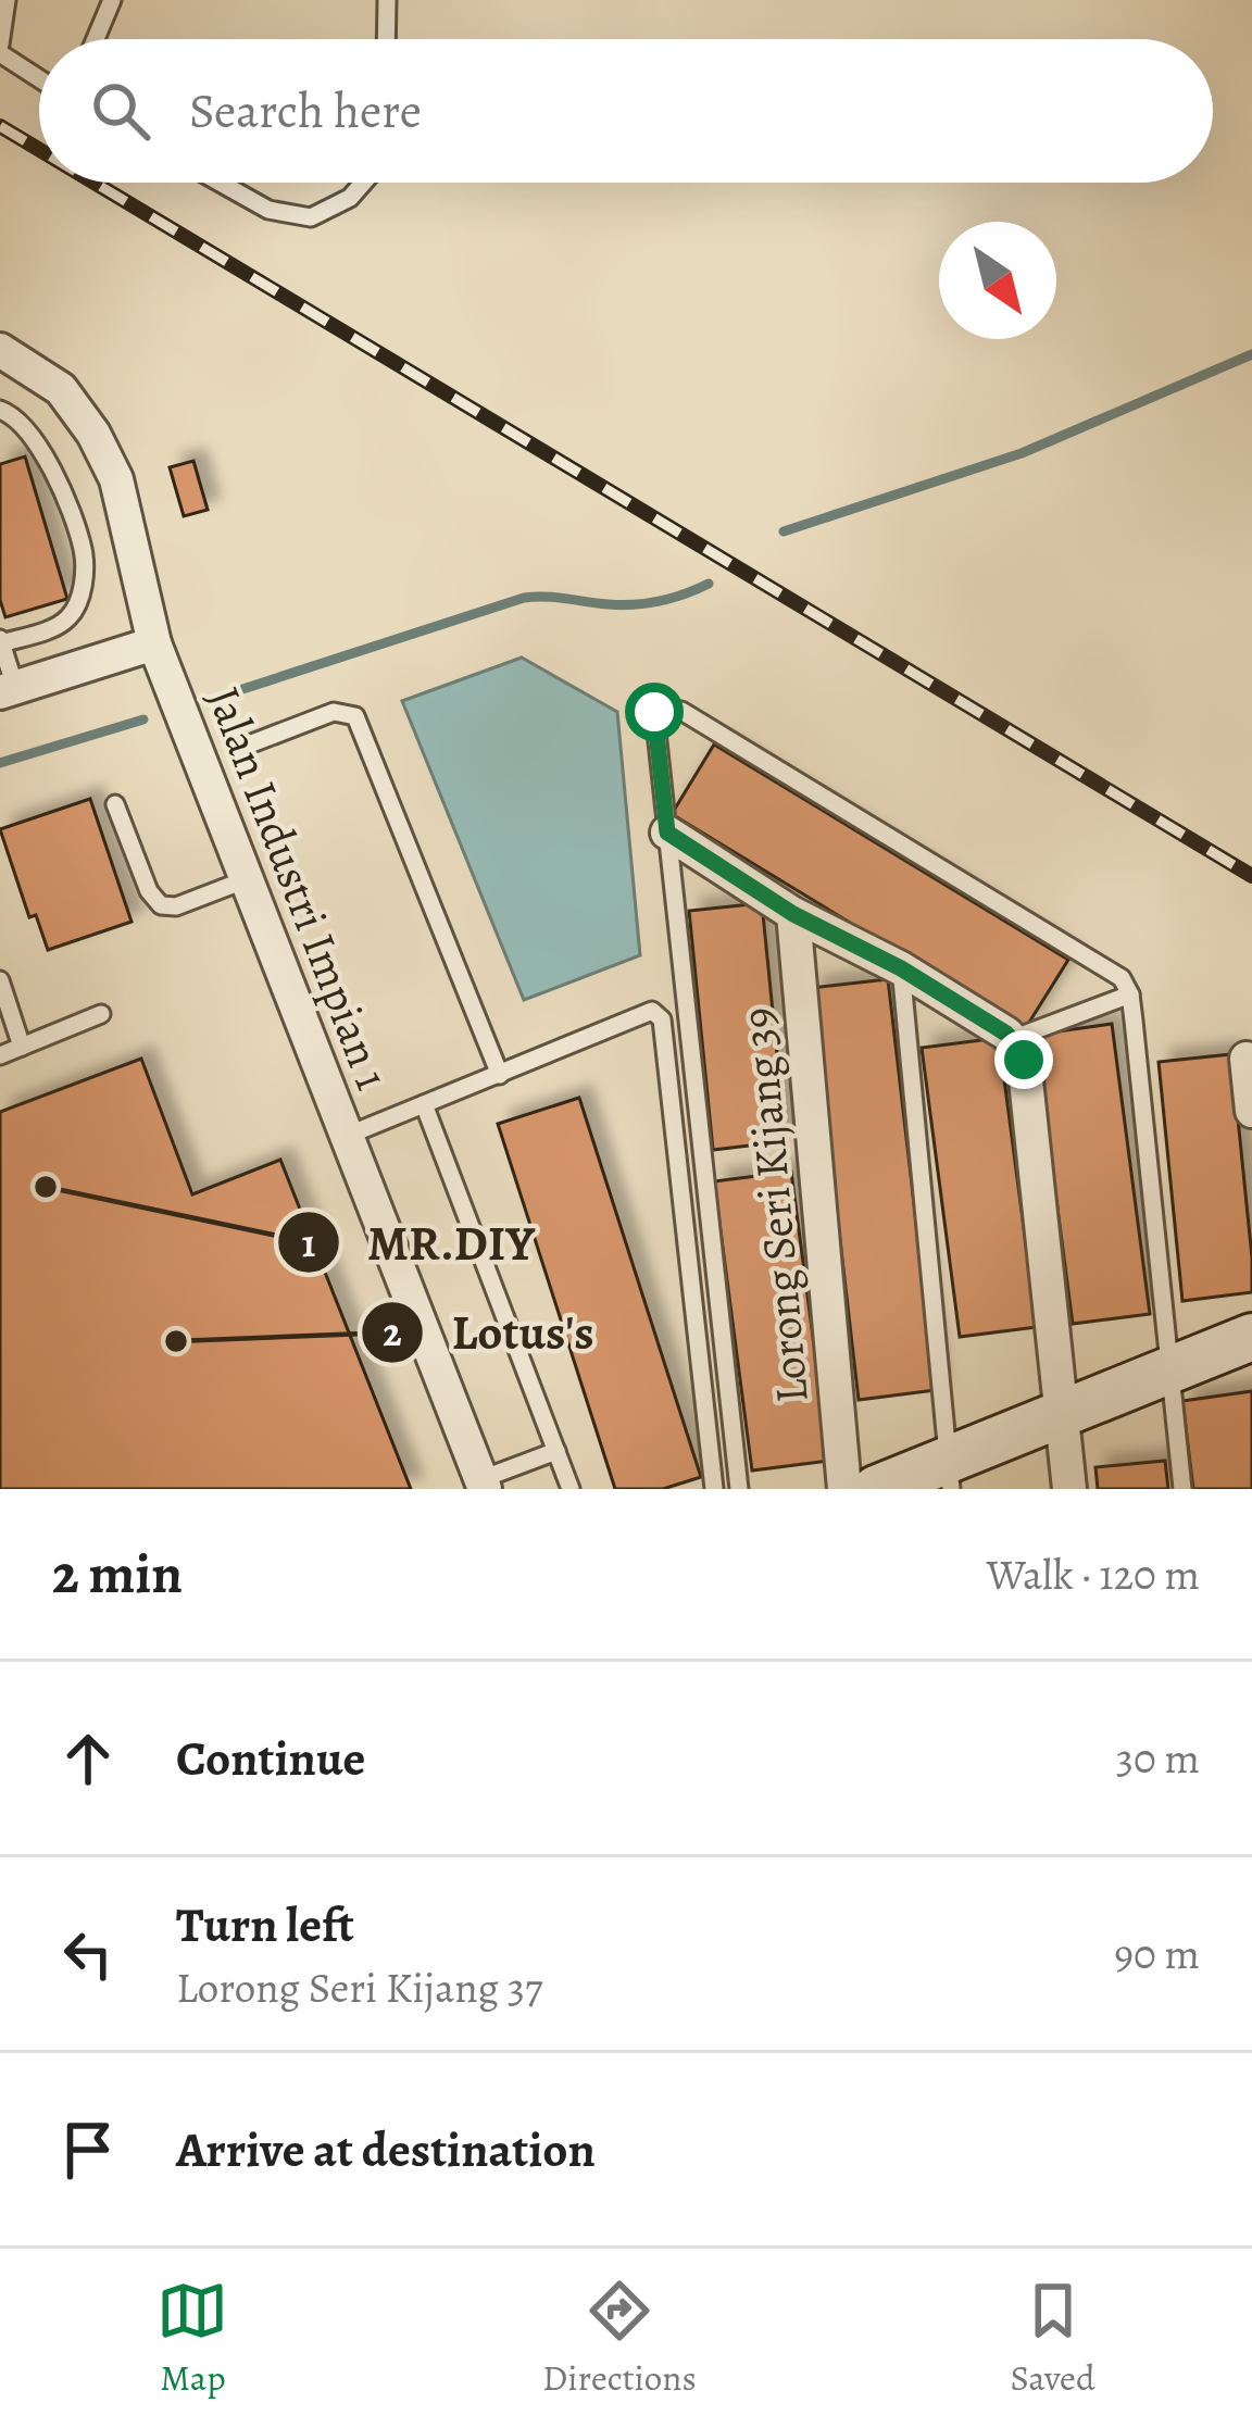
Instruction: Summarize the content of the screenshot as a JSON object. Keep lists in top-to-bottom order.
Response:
{
  "streets": {
    "street": ["Jalan Industri Impian 1", "Lorong Seri Kijang 39"]
  },
  "places": ["MR.DIY", "Lotus's"],
  "north": "bottom right",
  "page": {
    "search": "Search here",
    "heading": ["2 min", "Walk · 120 m"],
    "list": [
      ["Continue", "30 m"],
      ["Turn left", "Lorong Seri Kijang 37", "90 m"],
      "Arrive at destination"
    ],
    "nav": ["Map", "Directions", "Saved"]
  }
}
